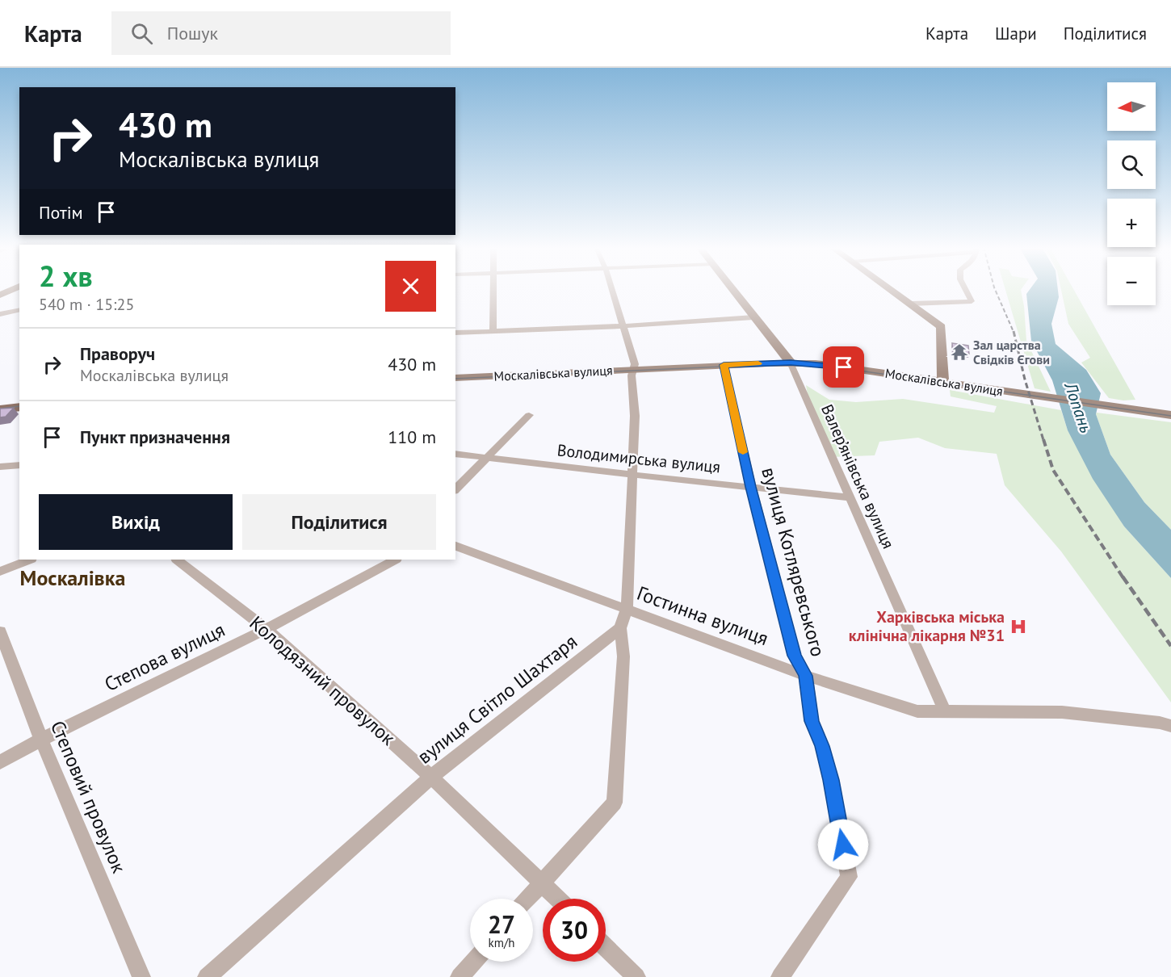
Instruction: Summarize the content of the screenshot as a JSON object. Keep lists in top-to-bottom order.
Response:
{
  "streets": {
    "street": [
      "Москалівська вулиця",
      "Володимирська вулиця",
      "Валер’янівська вулиця",
      "вулиця Котляревського",
      "Гостинна вулиця",
      "Степова вулиця",
      "Колодязний провулок",
      "вулиця Світло Шахтаря",
      "Степовий провулок"
    ]
  },
  "crossings": [
    ["Москалівська вулиця", "Валер’янівська вулиця"],
    ["Москалівська вулиця", "вулиця Котляревського"],
    ["Володимирська вулиця", "Валер’янівська вулиця"],
    ["Володимирська вулиця", "вулиця Котляревського"],
    ["Валер’янівська вулиця", "Гостинна вулиця"],
    ["вулиця Котляревського", "Гостинна вулиця"],
    ["Степова вулиця", "Колодязний провулок"],
    ["Степова вулиця", "Степовий провулок"],
    ["Колодязний провулок", "вулиця Світло Шахтаря"]
  ],
  "districts": ["Москалівка"],
  "water": ["Лопань"],
  "places": {
    "temple": ["Зал царства Свідків Єгови"],
    "hospital": ["Харківська міська клінічна лікарня №31"]
  },
  "north": "left",
  "page": {
    "header": "Карта",
    "search": "Пошук",
    "nav": ["Карта", "Шари", "Поділитися"],
    "map_buttons": ["+", "−"],
    "turn": ["430 m", "Москалівська вулиця"],
    "then": "Потім",
    "heading": ["2 хв", "540 m · 15:25"],
    "list": [
      {
        "name": "Праворуч",
        "note": "Москалівська вулиця",
        "value": "430 m"
      },
      {
        "name": "Пункт призначення",
        "value": "110 m"
      }
    ],
    "buttons": ["Вихід", "Поділитися"],
    "speed": "27 km/h",
    "limit": "30"
  }
}
